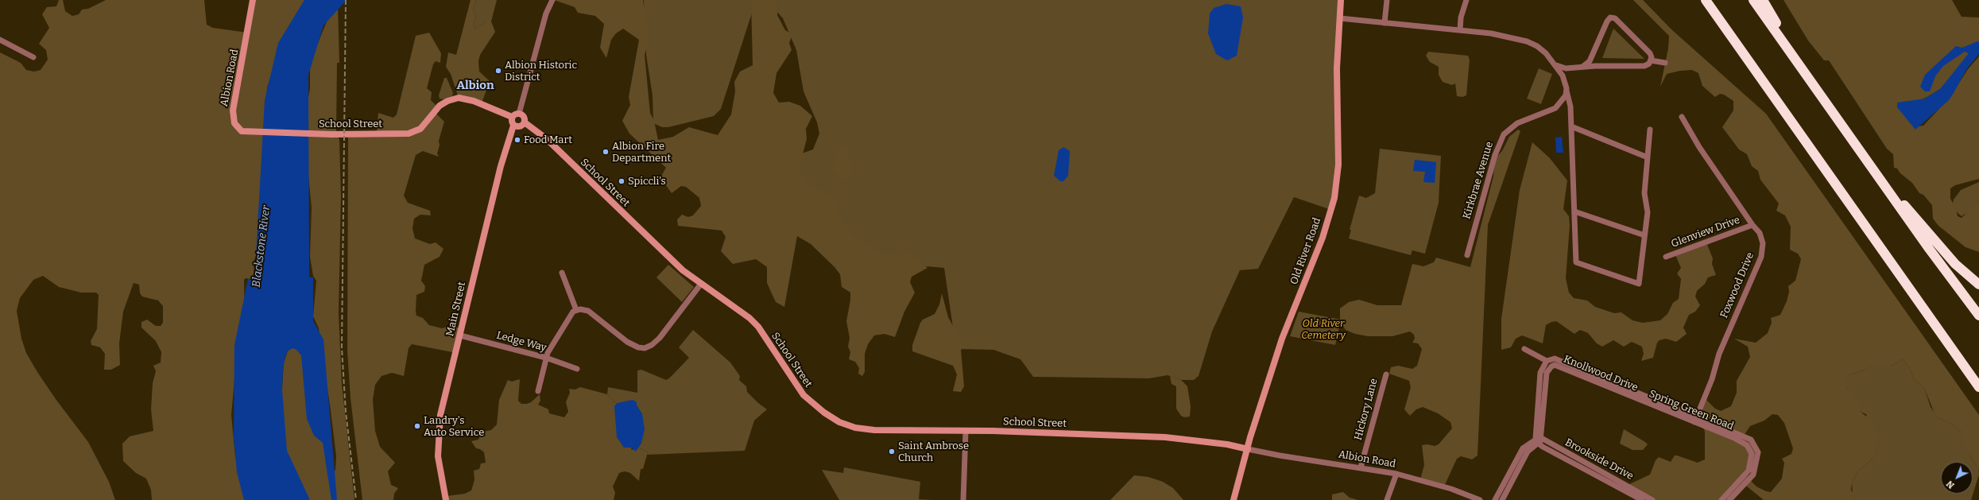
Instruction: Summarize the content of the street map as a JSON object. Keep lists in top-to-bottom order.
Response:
{
  "streets": {
    "street": [
      "Albion Road",
      "School Street",
      "Kirkbrae Avenue",
      "Glenview Drive",
      "Old River Road",
      "Foxwood Drive",
      "Main Street",
      "Ledge Way",
      "Knollwood Drive",
      "Hickory Lane",
      "Spring Green Road",
      "Brookside Drive"
    ]
  },
  "crossings": [
    ["Albion Road", "School Street"],
    ["Albion Road", "Old River Road"],
    ["Albion Road", "Hickory Lane"],
    ["School Street", "Old River Road"],
    ["School Street", "Main Street"],
    ["Glenview Drive", "Foxwood Drive"],
    ["Foxwood Drive", "Spring Green Road"],
    ["Main Street", "Ledge Way"],
    ["Knollwood Drive", "Spring Green Road"],
    ["Knollwood Drive", "Brookside Drive"]
  ],
  "districts": ["Albion"],
  "water": ["Blackstone River"],
  "parks": ["Old River Cemetery"],
  "places": [
    "Albion Historic District",
    "Food Mart",
    "Albion Fire Department",
    "Spiccli's",
    "Landry's Auto Service",
    "Saint Ambrose Church"
  ],
  "north": "bottom left"
}
